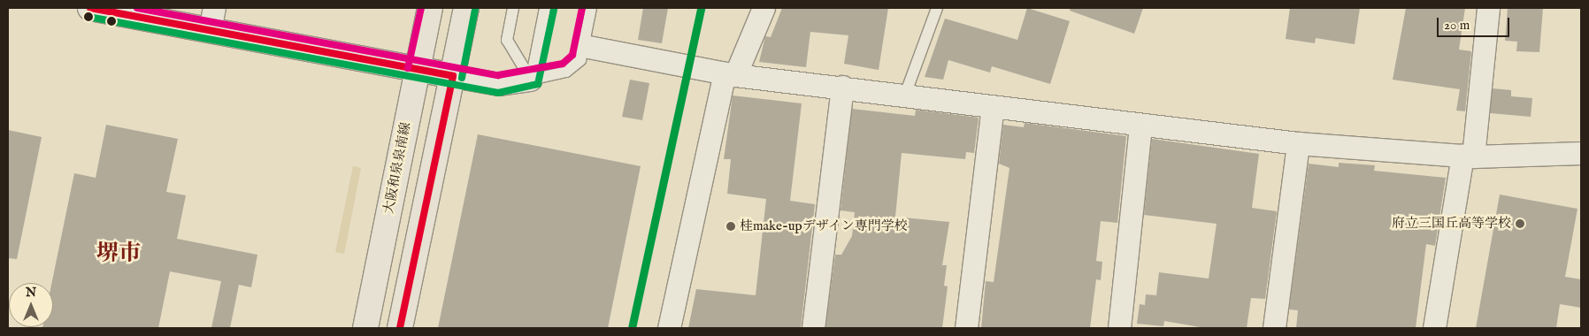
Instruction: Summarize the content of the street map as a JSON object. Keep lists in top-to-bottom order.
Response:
{
  "streets": {
    "main road": ["大阪和泉泉南線"]
  },
  "districts": ["堺市"],
  "places": ["府立三国丘高等学校", "桂make-upデザイン専門学校"],
  "scale_bar": "20 m",
  "north": "top"
}
